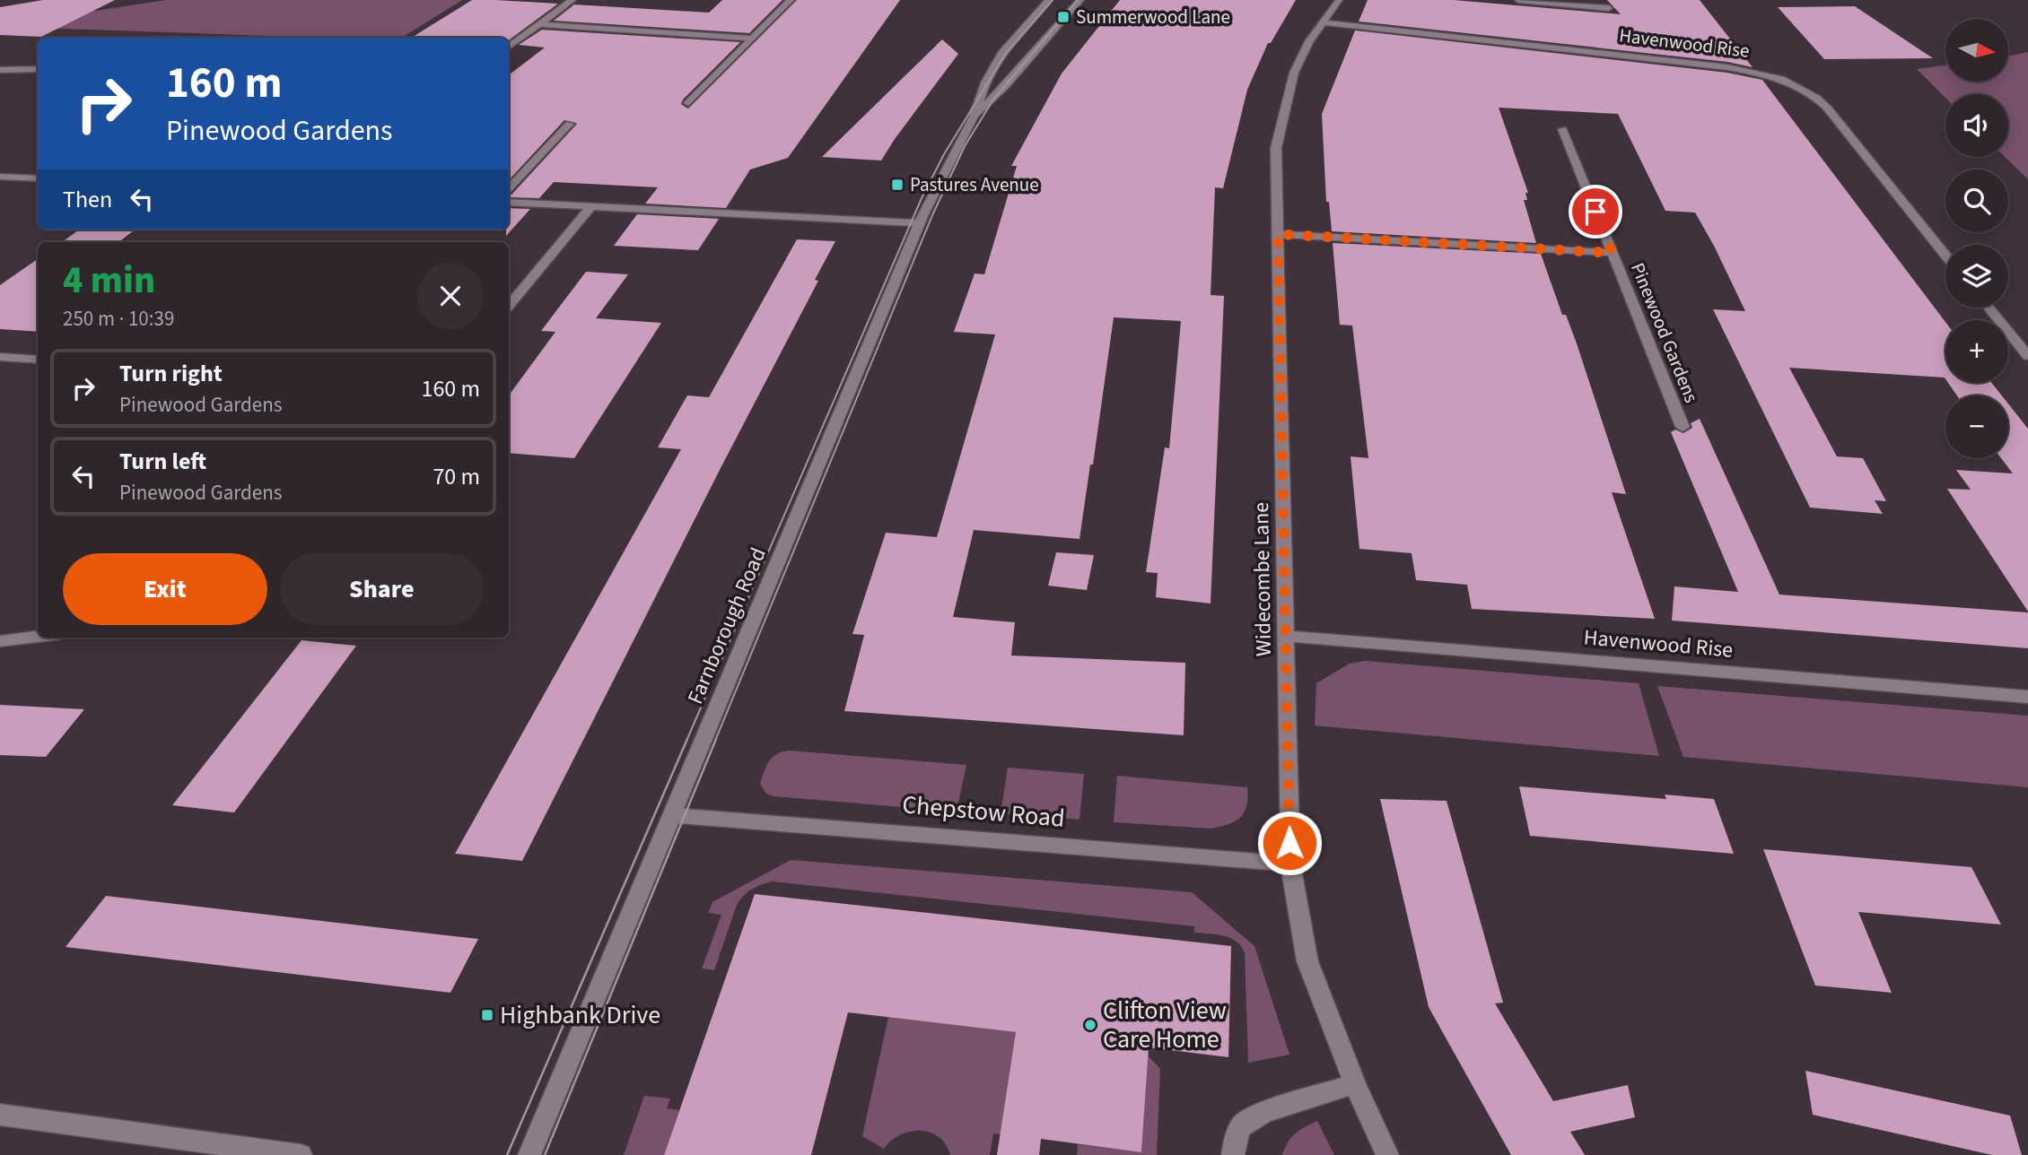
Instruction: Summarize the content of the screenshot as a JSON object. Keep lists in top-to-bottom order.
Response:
{
  "streets": {
    "street": [
      "Havenwood Rise",
      "Pinewood Gardens",
      "Widecombe Lane",
      "Farnborough Road",
      "Chepstow Road"
    ]
  },
  "crossings": [
    ["Havenwood Rise", "Widecombe Lane"],
    ["Pinewood Gardens", "Widecombe Lane"],
    ["Widecombe Lane", "Chepstow Road"],
    ["Farnborough Road", "Chepstow Road"]
  ],
  "places": {
    "transit": ["Summerwood Lane", "Pastures Avenue", "Highbank Drive"],
    "other": ["Clifton View Care Home"]
  },
  "north": "right",
  "page": {
    "map_buttons": ["+", "−"],
    "turn": ["160 m", "Pinewood Gardens"],
    "then": "Then",
    "heading": ["4 min", "250 m · 10:39"],
    "list": [
      {
        "name": "Turn right",
        "note": "Pinewood Gardens",
        "value": "160 m"
      },
      {
        "name": "Turn left",
        "note": "Pinewood Gardens",
        "value": "70 m"
      }
    ],
    "buttons": ["Exit", "Share"]
  }
}
